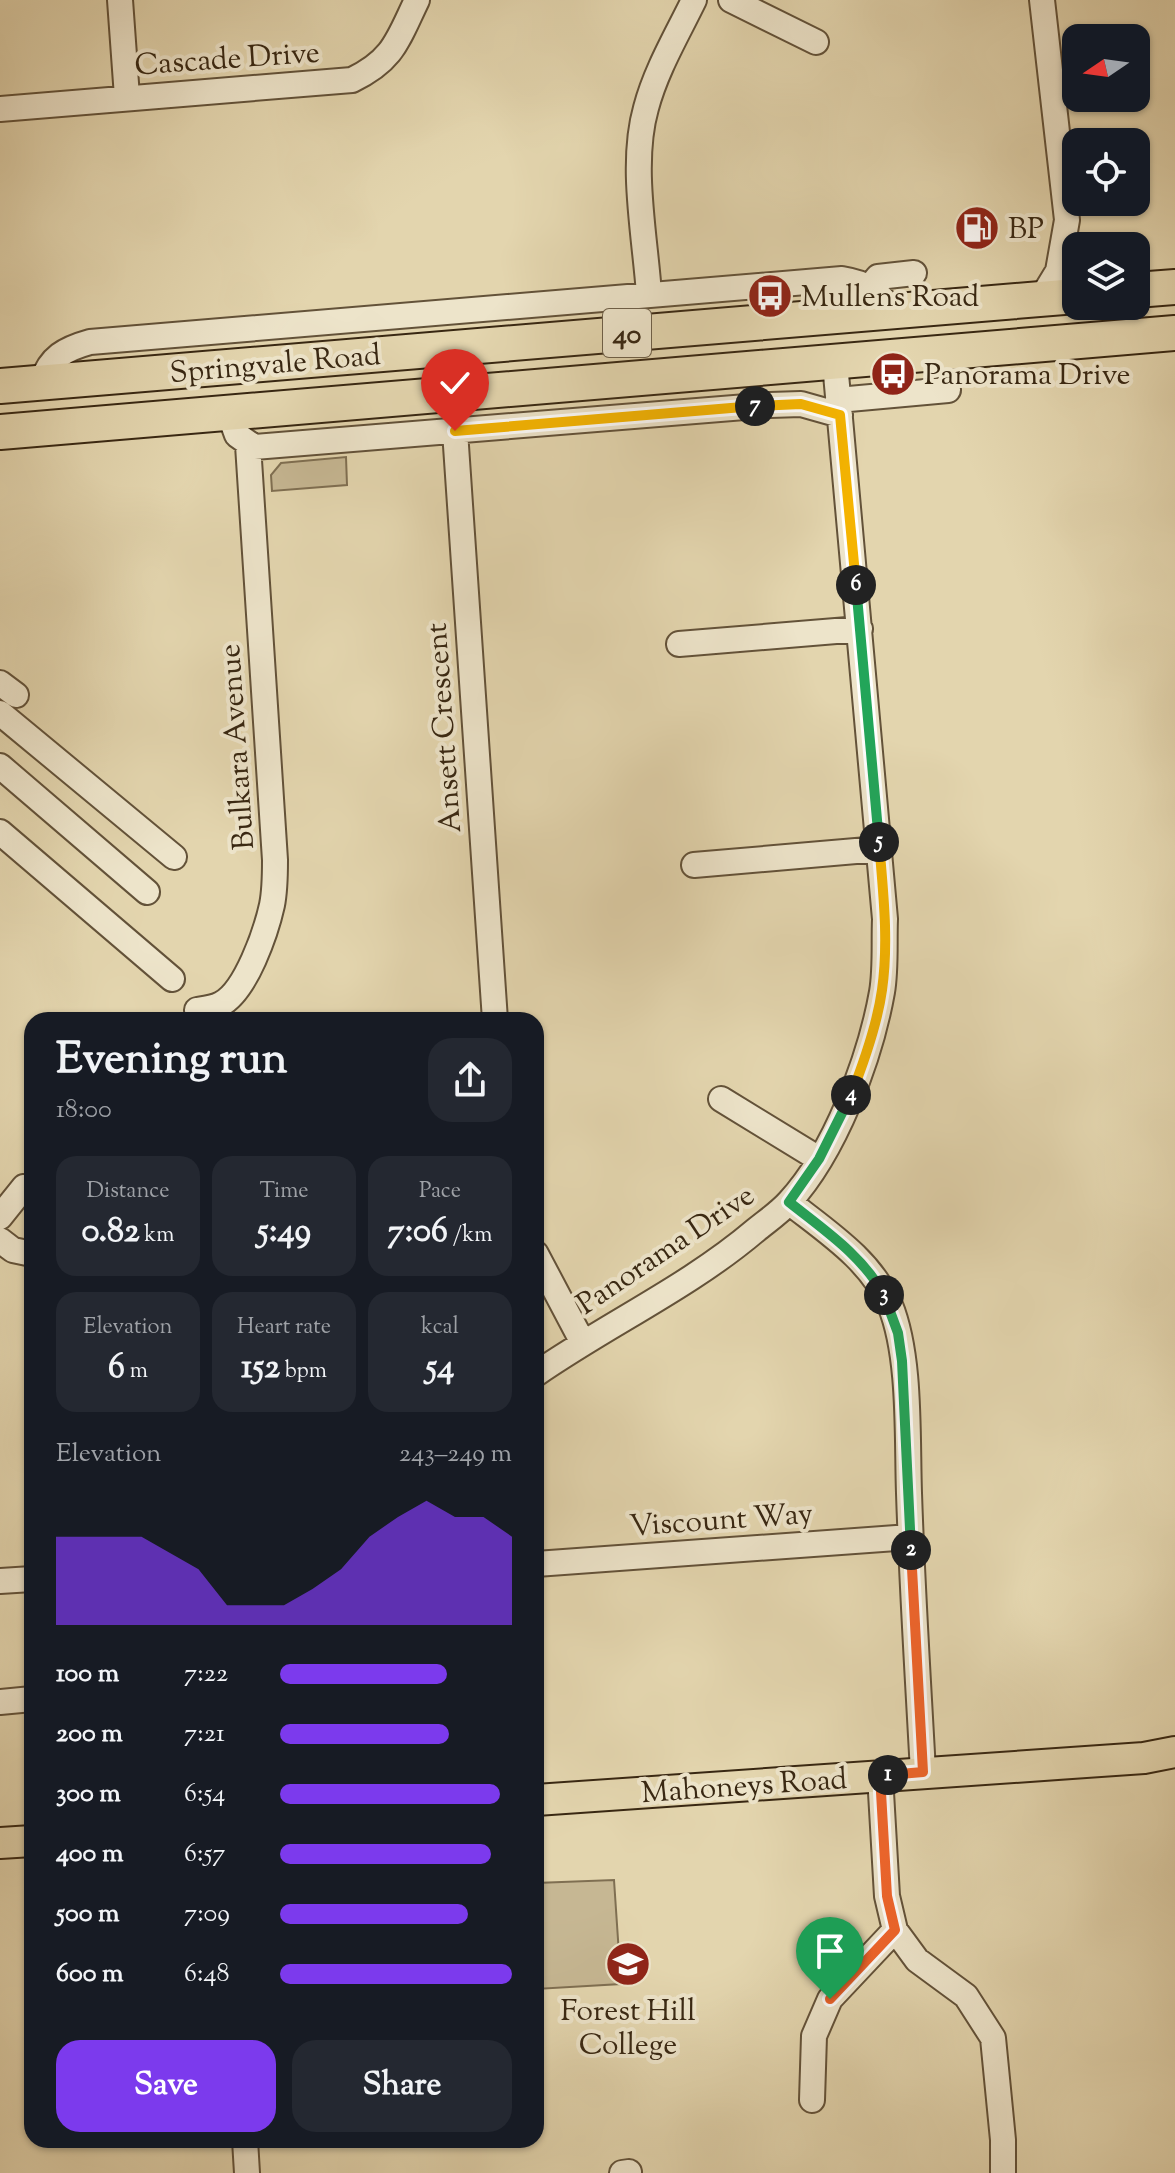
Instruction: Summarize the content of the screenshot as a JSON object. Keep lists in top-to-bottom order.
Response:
{
  "streets": {
    "highway": ["40", "Springvale Road"],
    "main road": ["Mahoneys Road"],
    "street": [
      "Cascade Drive",
      "Ansett Crescent",
      "Bulkara Avenue",
      "Panorama Drive",
      "Viscount Way"
    ]
  },
  "crossings": [
    ["Springvale Road", "Bulkara Avenue"],
    ["Springvale Road", "Panorama Drive"]
  ],
  "places": {
    "fuel station": ["BP"],
    "bus stop": ["Mullens Road", "Panorama Drive"],
    "school or university": ["Forest Hill College"]
  },
  "north": "left",
  "page": {
    "pins": [
      "7",
      "6",
      "5",
      "4",
      "3",
      "2",
      "1"
    ],
    "heading": ["Evening run", "18:00"],
    "stats": [
      ["Distance", "0.82 km"],
      ["Time", "5:49"],
      ["Pace", "7:06 /km"],
      ["Elevation", "6 m"],
      ["Heart rate", "152 bpm"],
      ["kcal", "54"]
    ],
    "chart": ["Elevation", "243–249 m"],
    "list": [
      {
        "name": "100 m",
        "note": "7:22"
      },
      {
        "name": "200 m",
        "note": "7:21"
      },
      {
        "name": "300 m",
        "note": "6:54"
      },
      {
        "name": "400 m",
        "note": "6:57"
      },
      {
        "name": "500 m",
        "note": "7:09"
      },
      {
        "name": "600 m",
        "note": "6:48"
      }
    ],
    "buttons": ["Save", "Share"]
  }
}
